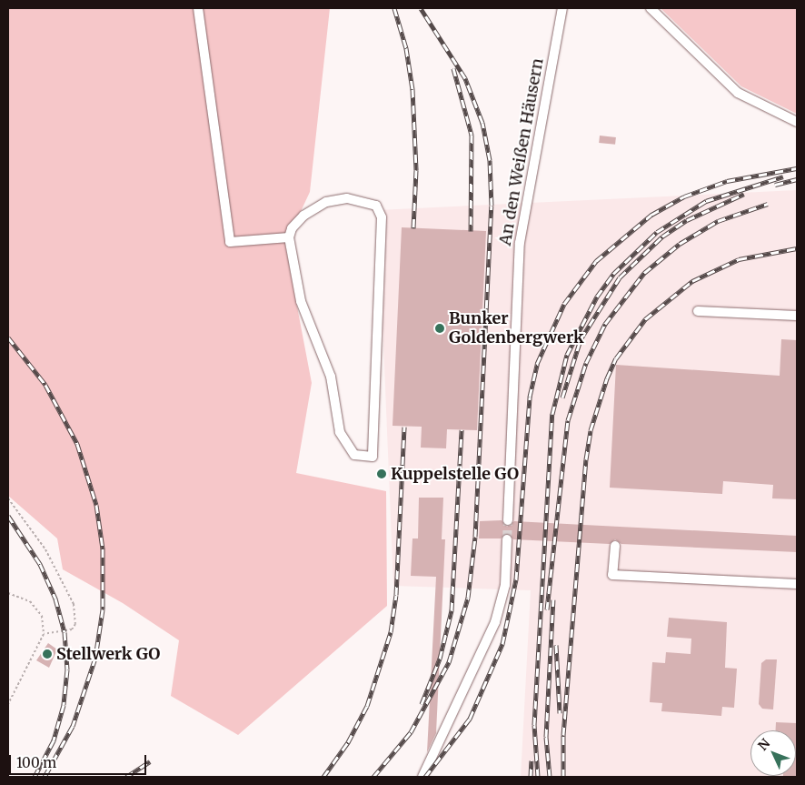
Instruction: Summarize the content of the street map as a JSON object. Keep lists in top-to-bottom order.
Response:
{
  "streets": {
    "street": ["An den Weißen Häusern"]
  },
  "places": ["Bunker Goldenbergwerk", "Kuppelstelle GO", "Stellwerk GO"],
  "scale_bar": "100 m",
  "north": "top left"
}
